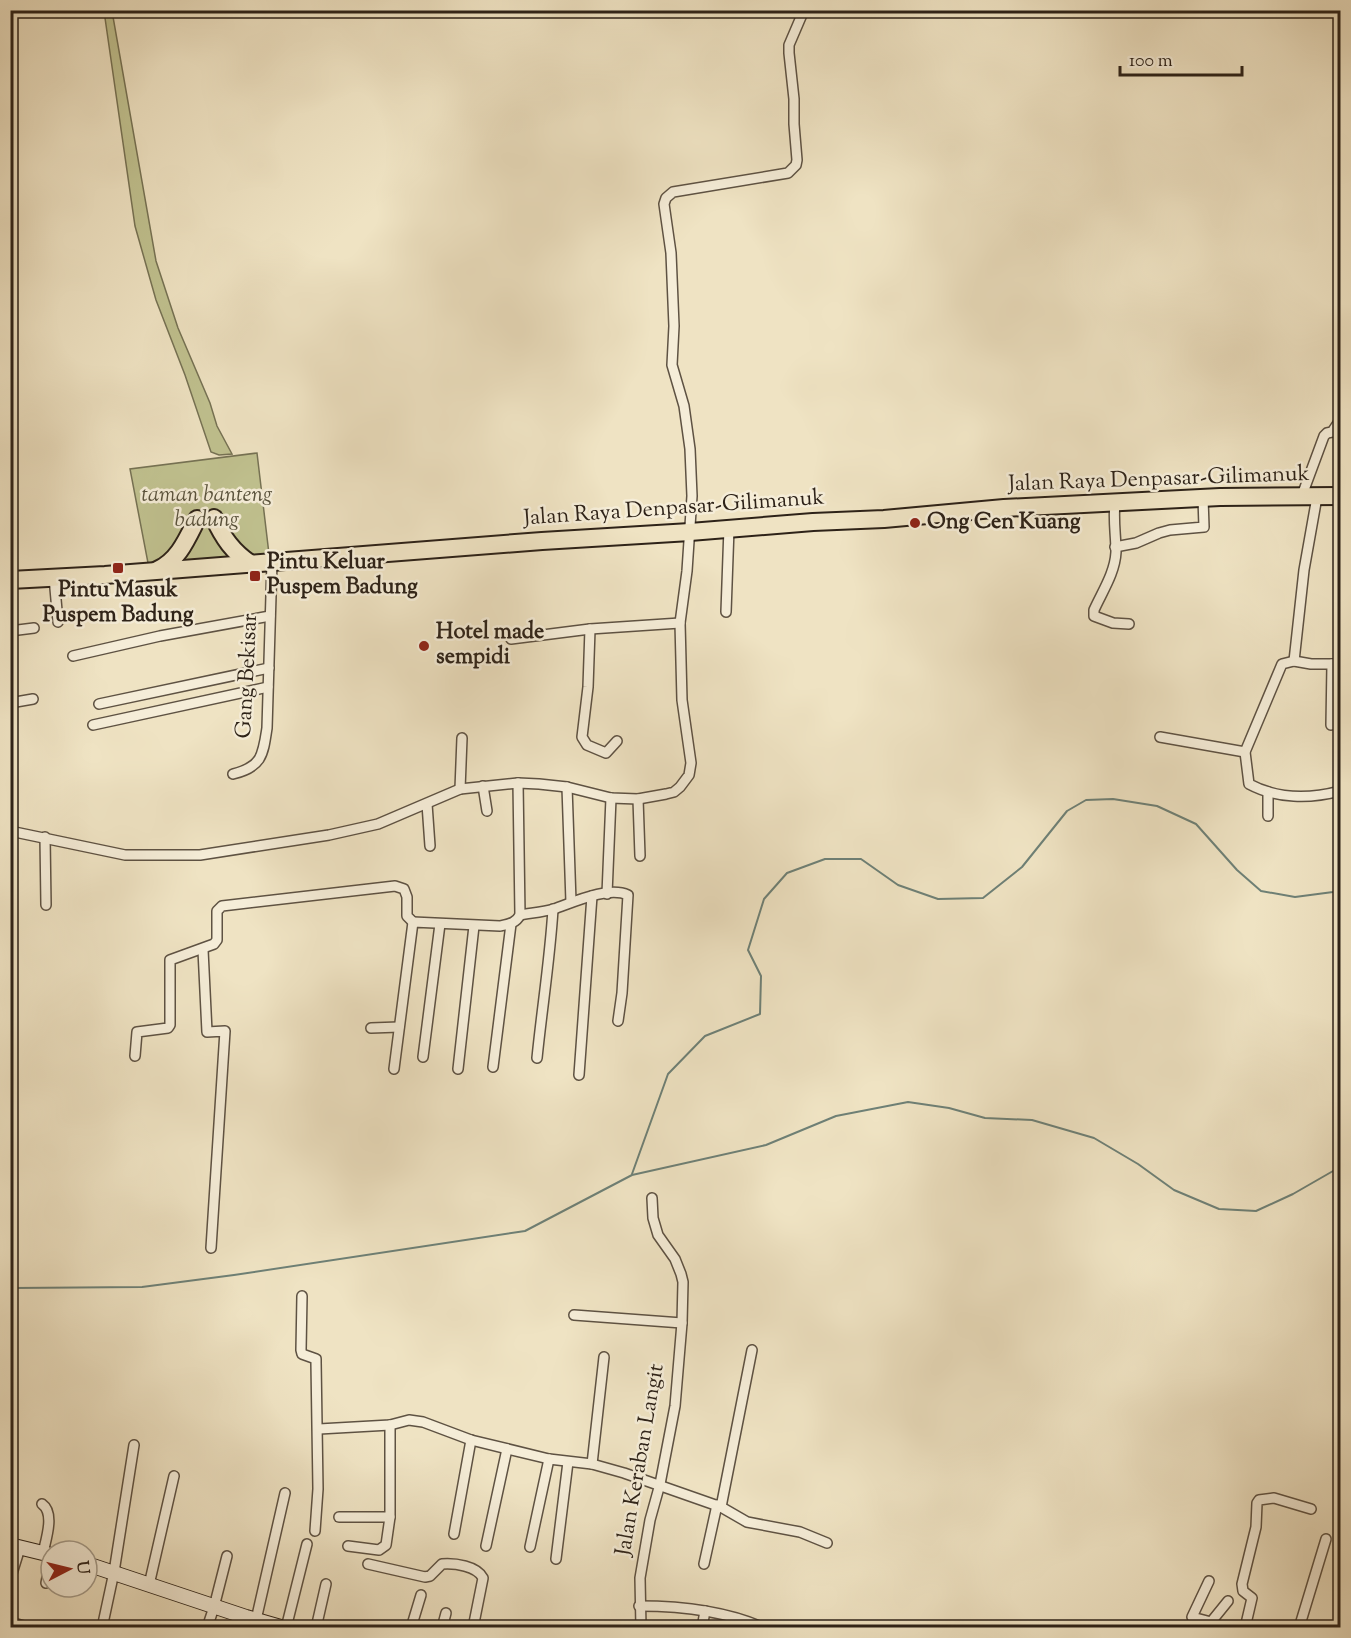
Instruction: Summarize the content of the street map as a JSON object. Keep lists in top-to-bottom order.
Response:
{
  "streets": {
    "highway": ["Jalan Raya Denpasar-Gilimanuk"],
    "street": ["Gang Bekisar", "Jalan Keraban Langit"]
  },
  "crossings": [
    ["Jalan Raya Denpasar-Gilimanuk", "Gang Bekisar"]
  ],
  "parks": ["taman banteng badung"],
  "places": {
    "other": ["Ong Cen Kuang", "Hotel made sempidi"],
    "transit": ["Pintu Masuk Puspem Badung", "Pintu Keluar Puspem Badung"]
  },
  "scale_bar": "100 m",
  "north": "right"
}
